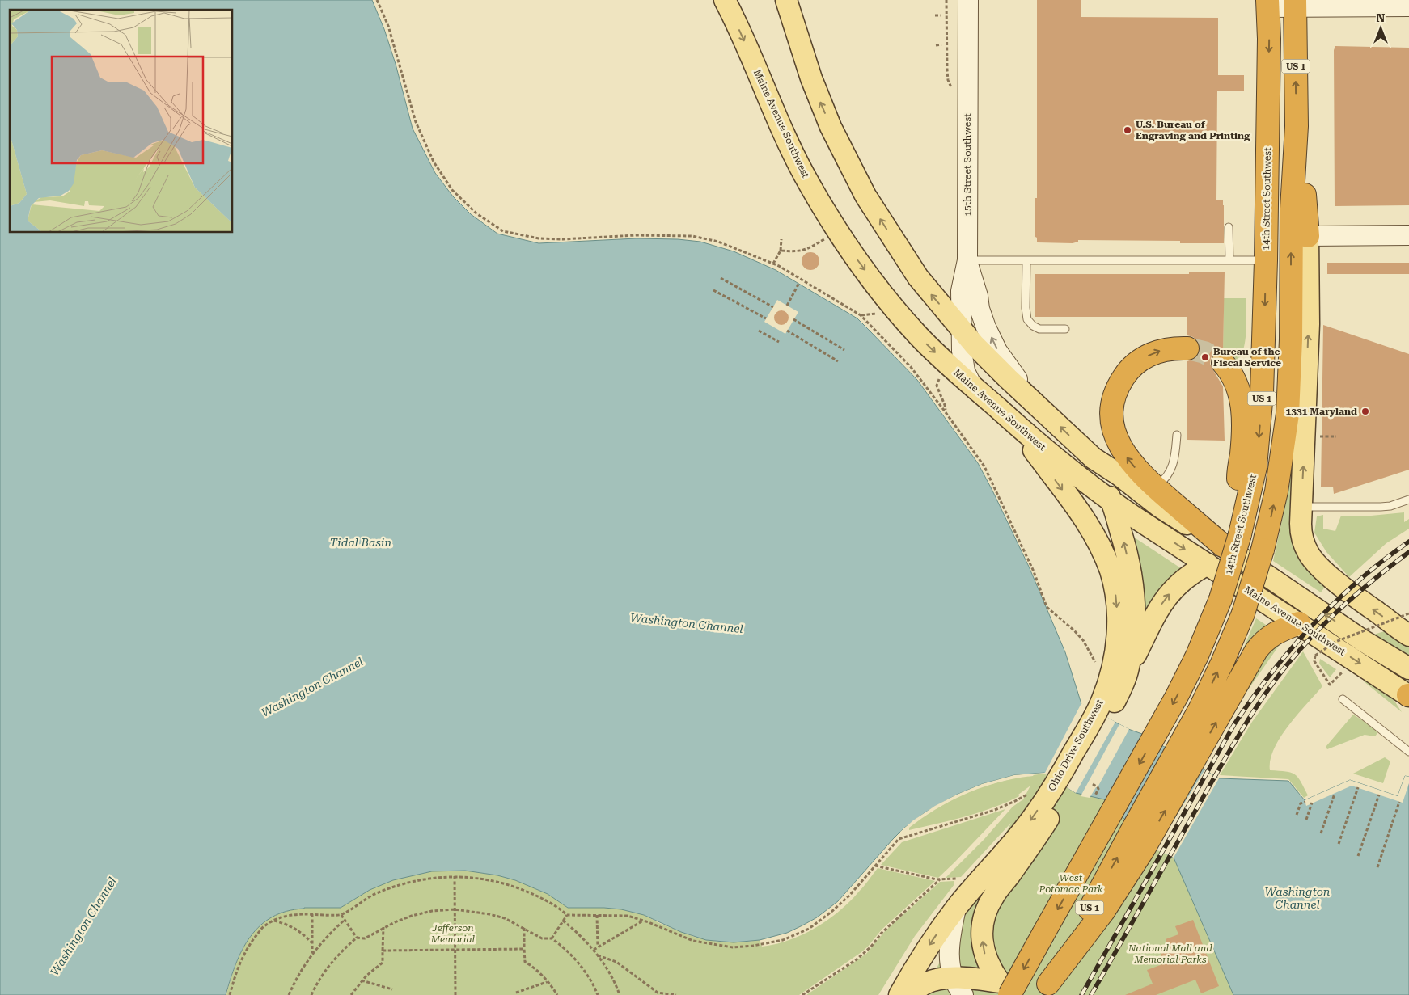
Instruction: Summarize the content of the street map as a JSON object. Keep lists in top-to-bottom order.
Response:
{
  "streets": {
    "highway": ["US 1", "14th Street Southwest"],
    "main road": ["Maine Avenue Southwest", "15th Street Southwest", "Ohio Drive Southwest"]
  },
  "crossings": [
    ["Maine Avenue Southwest", "15th Street Southwest"],
    ["Maine Avenue Southwest", "14th Street Southwest"],
    ["Maine Avenue Southwest", "Ohio Drive Southwest"],
    ["14th Street Southwest", "Ohio Drive Southwest"]
  ],
  "water": ["Tidal Basin", "Washington Channel"],
  "parks": ["West Potomac Park", "Jefferson Memorial", "National Mall and Memorial Parks"],
  "places": ["U.S. Bureau of Engraving and Printing", "Bureau of the Fiscal Service", "1331 Maryland"],
  "north": "top"
}
